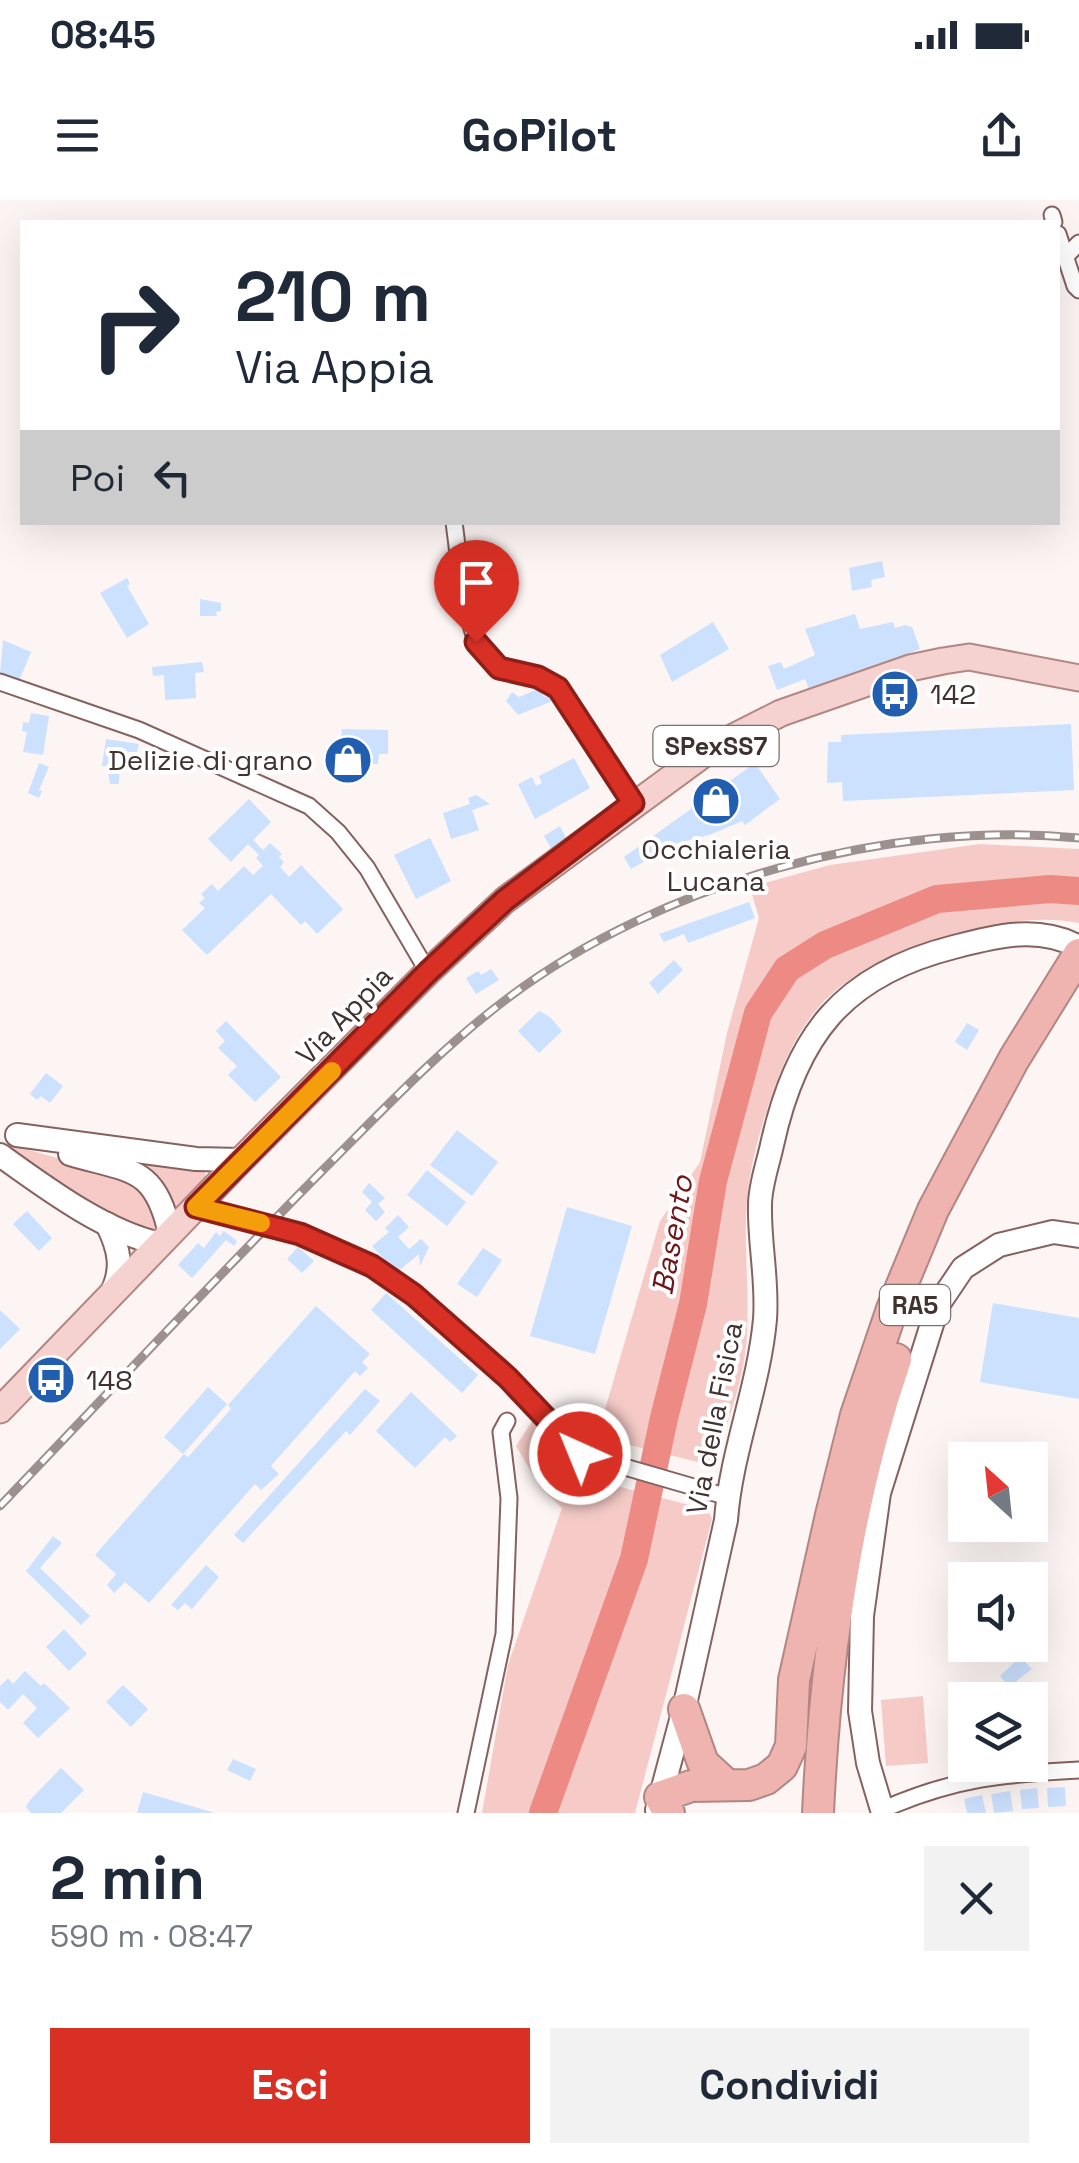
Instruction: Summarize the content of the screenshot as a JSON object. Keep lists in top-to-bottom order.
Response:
{
  "streets": {
    "highway": ["RA5"],
    "main road": ["SPexSS7", "Via Appia"],
    "street": ["Via della Fisica"]
  },
  "crossings": [
    ["RA5", "Via della Fisica"]
  ],
  "water": ["Basento"],
  "places": {
    "bus stop": ["142", "148"],
    "shop": ["Delizie di grano", "Occhialeria Lucana"]
  },
  "north": "top left",
  "page": {
    "status": "08:45",
    "header": "GoPilot",
    "turn": ["210 m", "Via Appia"],
    "then": "Poi",
    "heading": ["2 min", "590 m · 08:47"],
    "buttons": ["Esci", "Condividi"]
  }
}
